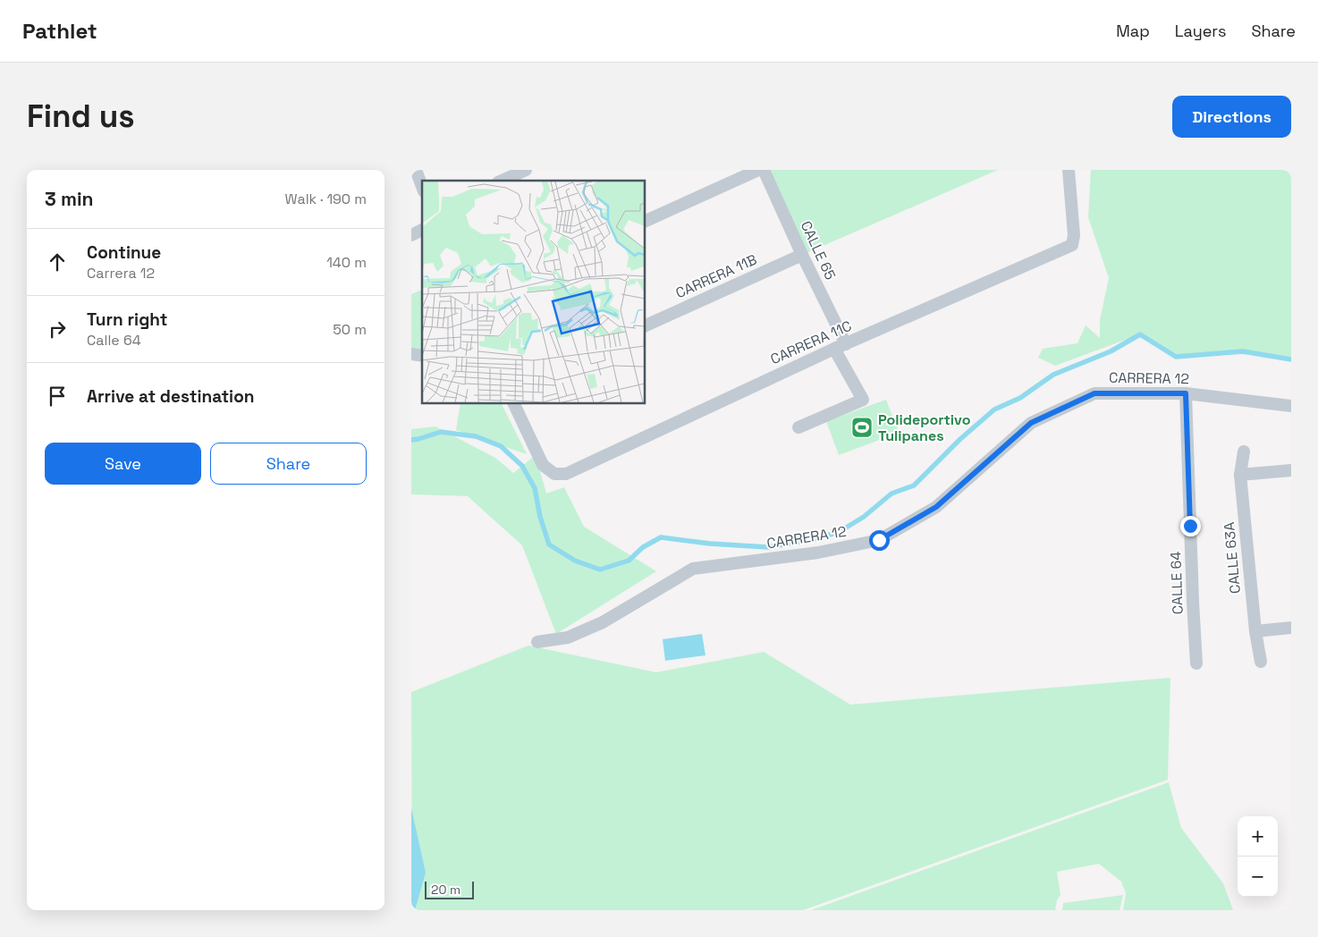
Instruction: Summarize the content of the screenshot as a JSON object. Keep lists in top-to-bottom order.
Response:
{
  "streets": {
    "street": [
      "CALLE 65",
      "CARRERA 11B",
      "CARRERA 11C",
      "CARRERA 12",
      "CALLE 63A",
      "CALLE 64"
    ]
  },
  "crossings": [
    ["CALLE 65", "CARRERA 11B"],
    ["CALLE 65", "CARRERA 11C"],
    ["CARRERA 12", "CALLE 64"]
  ],
  "places": {
    "sports": ["Polideportivo Tulipanes"]
  },
  "scale_bar": "20 m",
  "page": {
    "header": "Pathlet",
    "nav": ["Map", "Layers", "Share"],
    "buttons": [
      "Directions",
      ["Save", "Share"]
    ],
    "title": "Find us",
    "heading": ["3 min", "Walk · 190 m"],
    "list": [
      ["Continue", "Carrera 12", "140 m"],
      ["Turn right", "Calle 64", "50 m"],
      "Arrive at destination"
    ],
    "map_buttons": ["+", "−"],
    "scale": "20 m"
  }
}
